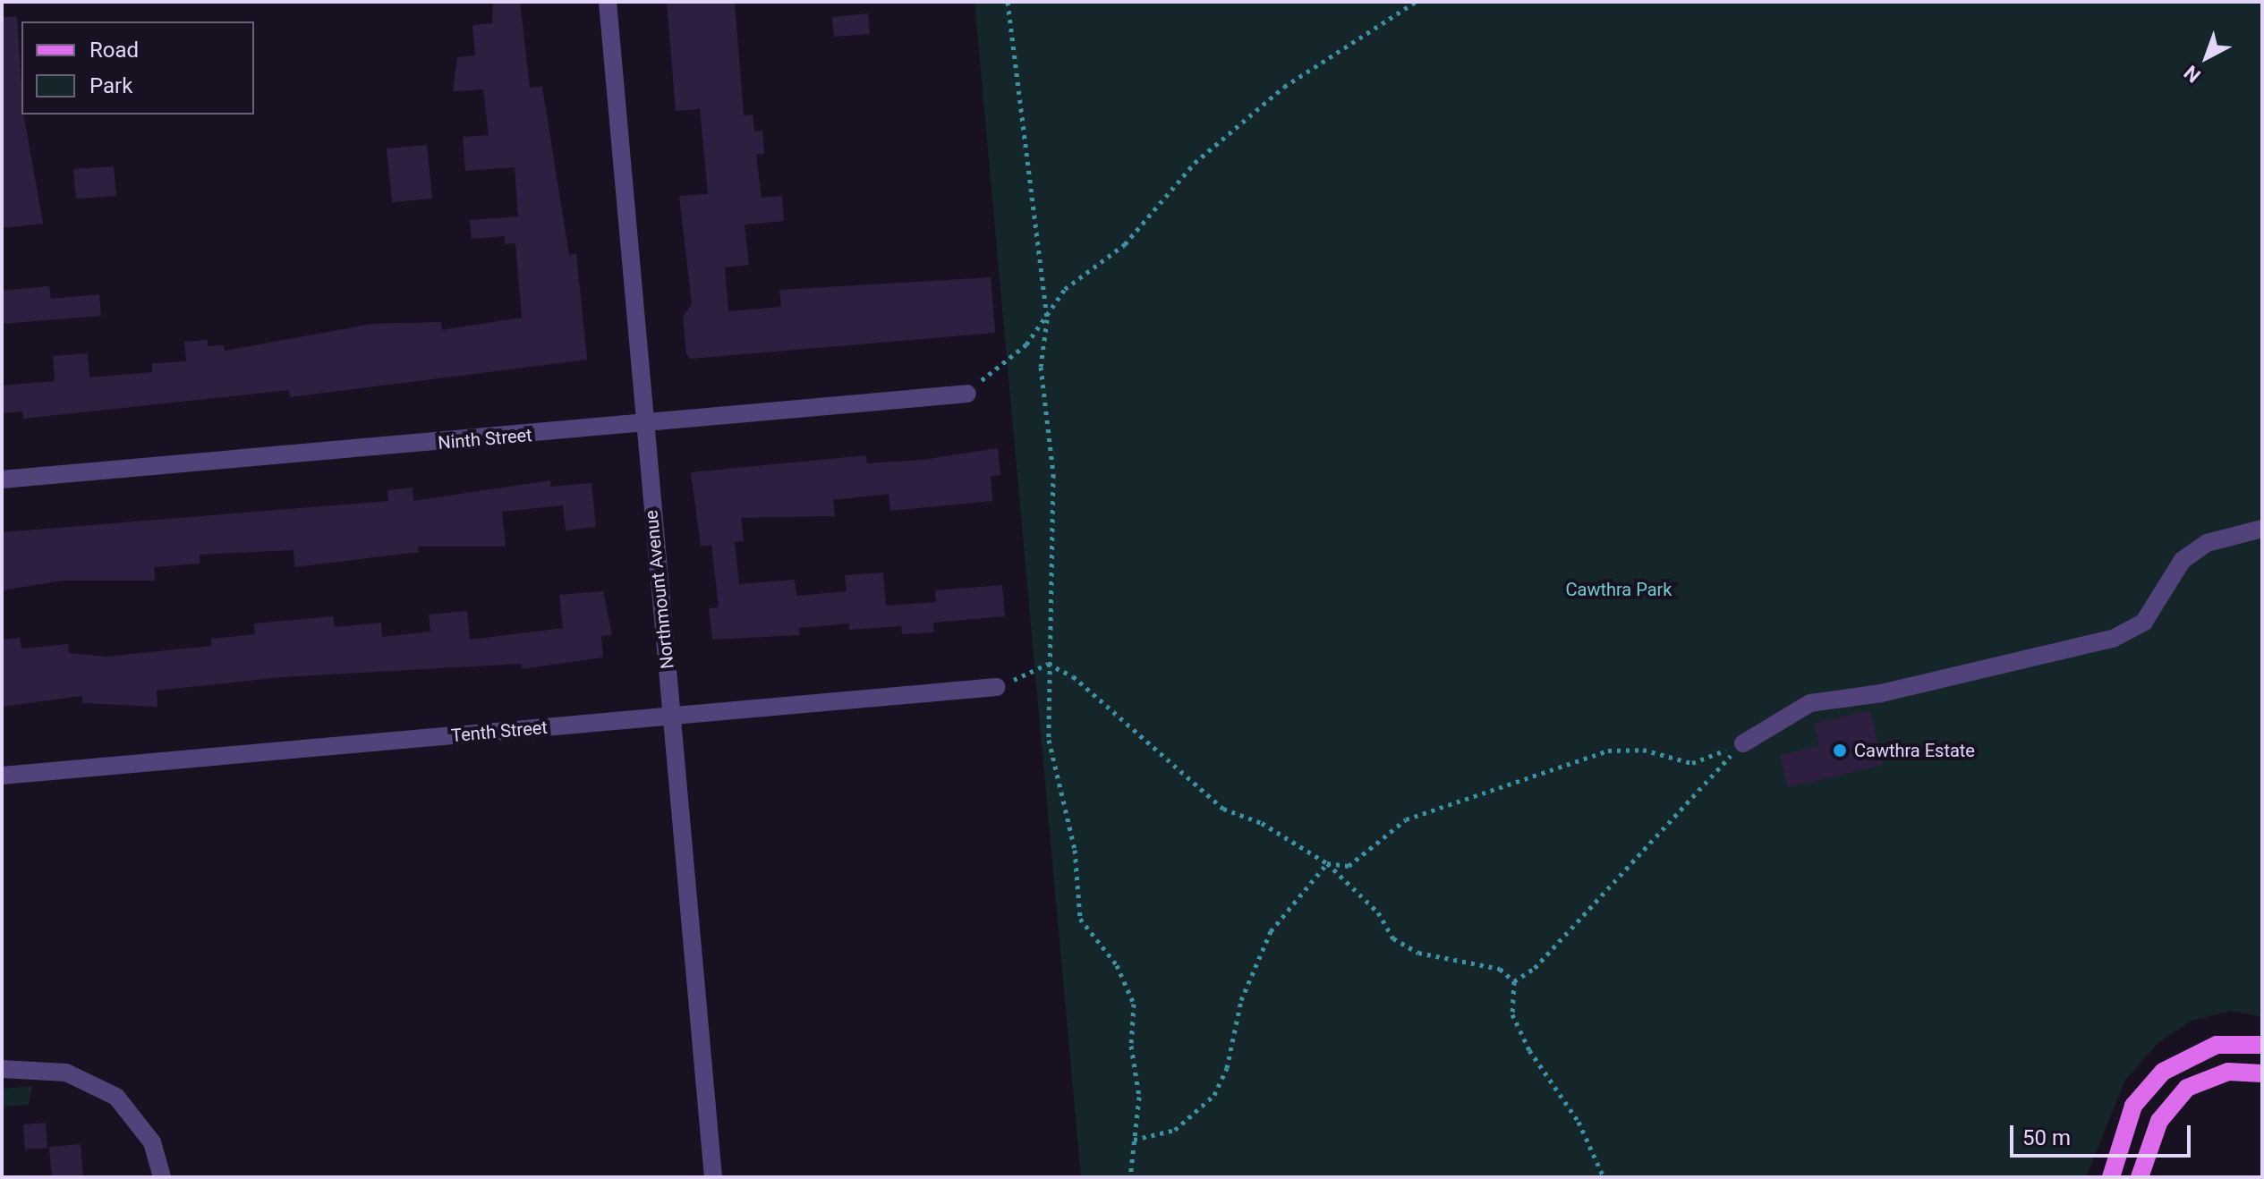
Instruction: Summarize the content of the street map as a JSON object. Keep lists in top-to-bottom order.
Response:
{
  "streets": {
    "street": ["Ninth Street", "Northmount Avenue", "Tenth Street"]
  },
  "crossings": [
    ["Ninth Street", "Northmount Avenue"],
    ["Northmount Avenue", "Tenth Street"]
  ],
  "parks": ["Cawthra Park"],
  "places": ["Cawthra Estate"],
  "legend": ["Road", "Park"],
  "scale_bar": "50 m",
  "north": "bottom left"
}
